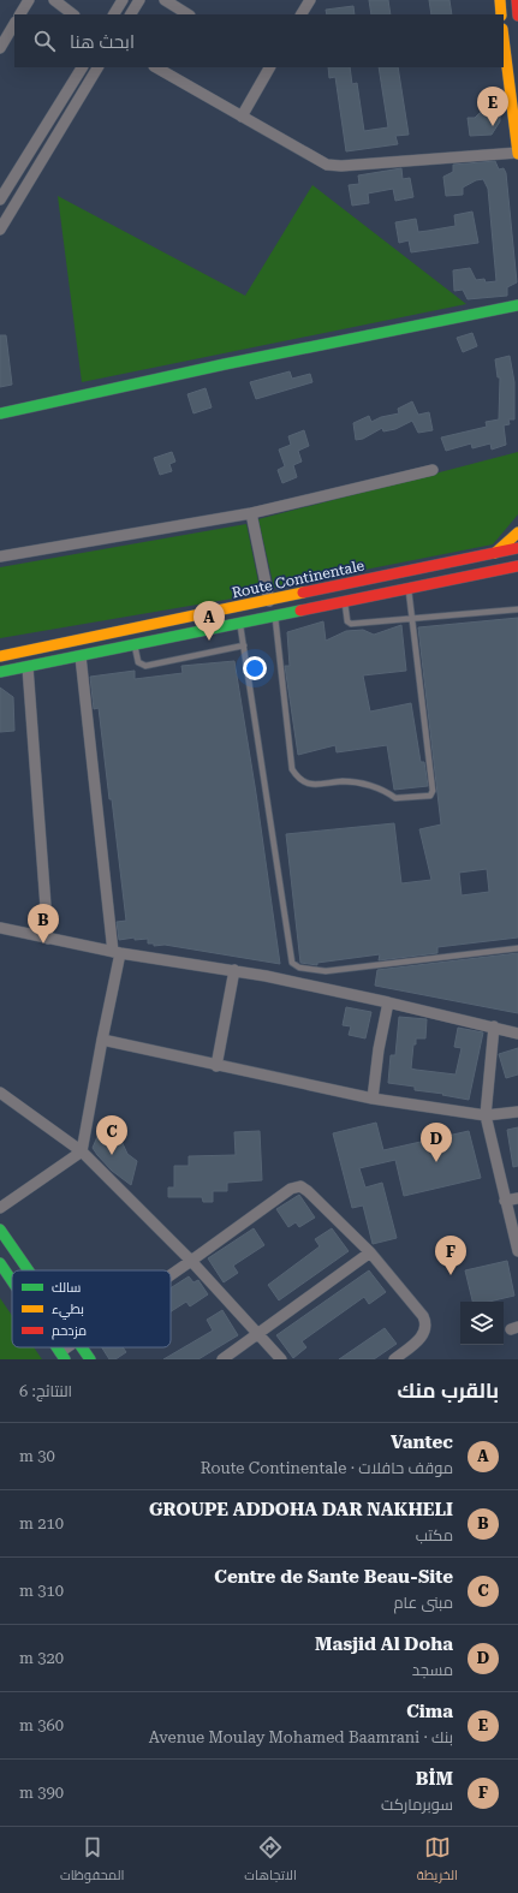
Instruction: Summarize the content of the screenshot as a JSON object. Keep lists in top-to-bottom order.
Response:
{
  "streets": {
    "main road": ["Route Continentale"]
  },
  "legend": ["سالك", "بطيء", "مزدحم"],
  "page": {
    "search": "ابحث هنا",
    "pins": [
      "E",
      "A",
      "B",
      "C",
      "D",
      "F"
    ],
    "heading": ["بالقرب منك", "النتائج: 6"],
    "list": [
      {
        "mark": "A",
        "name": "Vantec",
        "note": "موقف حافلات · Route Continentale",
        "value": "30 m"
      },
      {
        "mark": "B",
        "name": "GROUPE ADDOHA DAR NAKHELI",
        "note": "مكتب",
        "value": "210 m"
      },
      {
        "mark": "C",
        "name": "Centre de Sante Beau-Site",
        "note": "مبنى عام",
        "value": "310 m"
      },
      {
        "mark": "D",
        "name": "Masjid Al Doha",
        "note": "مسجد",
        "value": "320 m"
      },
      {
        "mark": "E",
        "name": "Cima",
        "note": "بنك · Avenue Moulay Mohamed Baamrani",
        "value": "360 m"
      },
      {
        "mark": "F",
        "name": "BİM",
        "note": "سوبرماركت",
        "value": "390 m"
      }
    ],
    "nav": ["الخريطة", "الاتجاهات", "المحفوظات"]
  }
}
